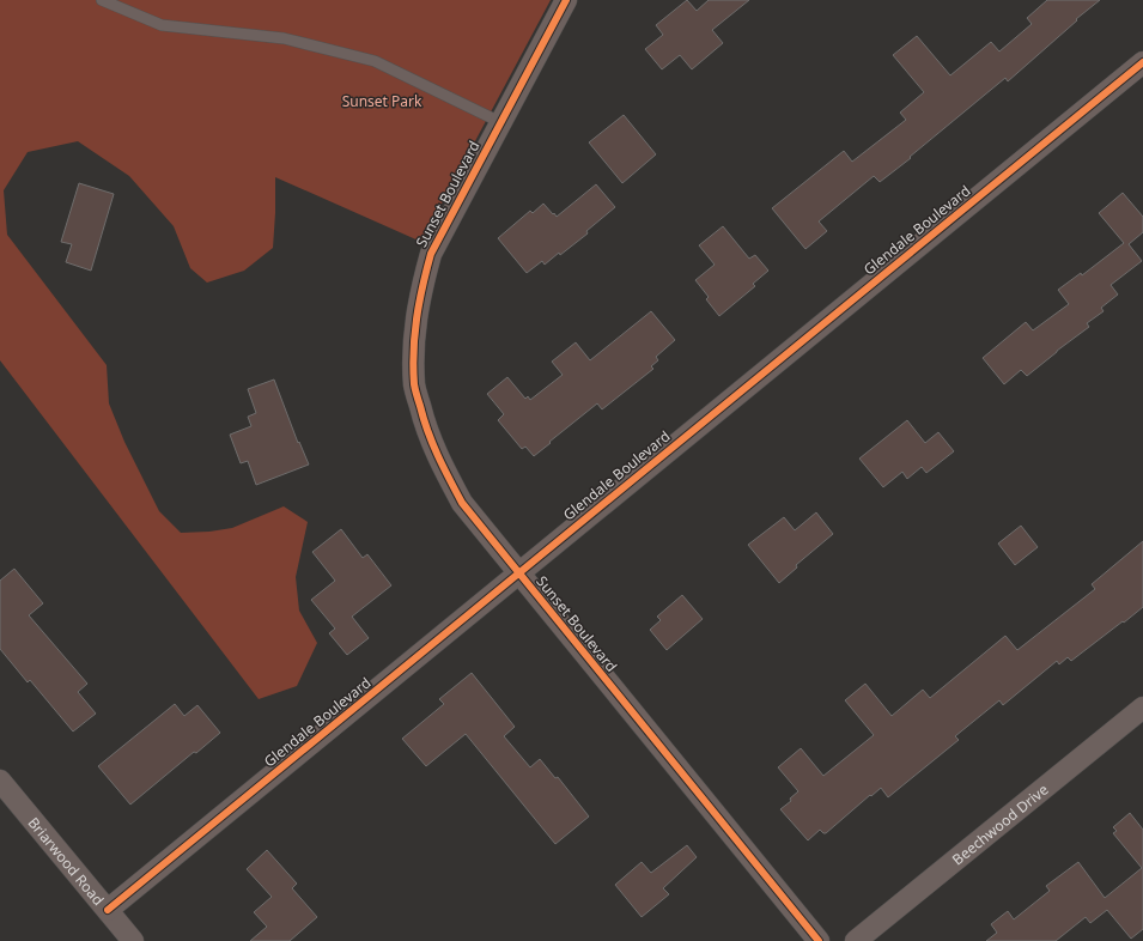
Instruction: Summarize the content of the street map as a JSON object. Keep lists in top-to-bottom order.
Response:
{
  "streets": {
    "street": [
      "Sunset Boulevard",
      "Glendale Boulevard",
      "Beechwood Drive",
      "Briarwood Road"
    ]
  },
  "crossings": [
    ["Sunset Boulevard", "Glendale Boulevard"],
    ["Glendale Boulevard", "Briarwood Road"]
  ],
  "parks": ["Sunset Park"]
}
